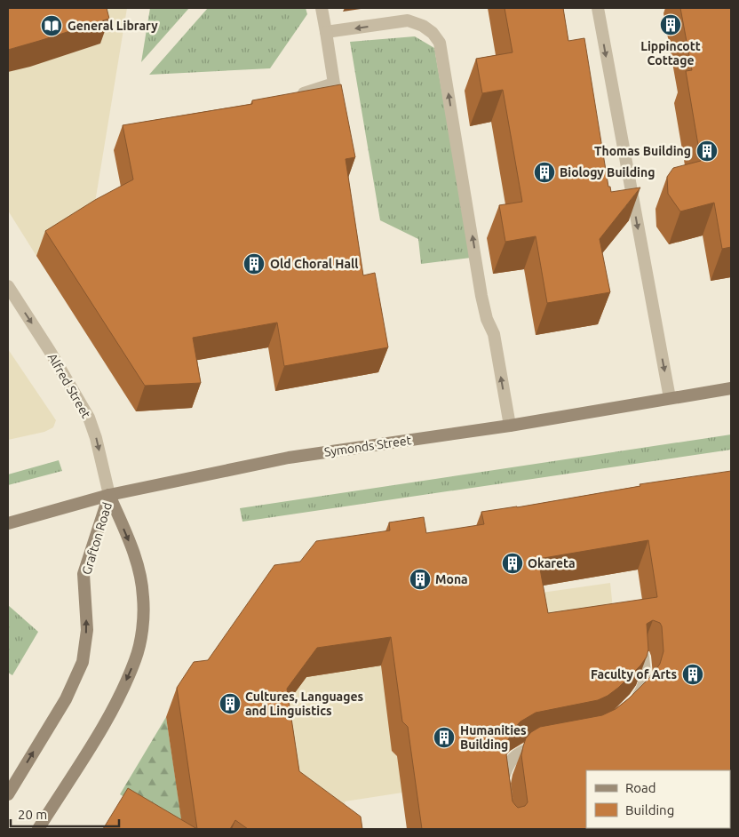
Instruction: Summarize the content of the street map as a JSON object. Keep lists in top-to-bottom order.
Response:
{
  "streets": {
    "main road": ["Symonds Street", "Grafton Road"],
    "street": ["Alfred Street"]
  },
  "crossings": [
    ["Alfred Street", "Symonds Street"],
    ["Alfred Street", "Grafton Road"],
    ["Symonds Street", "Grafton Road"]
  ],
  "one_way": ["Alfred Street"],
  "places": {
    "building": [
      "Lippincott Cottage",
      "Thomas Building",
      "Biology Building",
      "Old Choral Hall",
      "Okareta",
      "Mona",
      "Faculty of Arts",
      "Cultures, Languages and Linguistics",
      "Humanities Building"
    ],
    "library": ["General Library"]
  },
  "legend": ["Road", "Building"],
  "scale_bar": "20 m"
}
